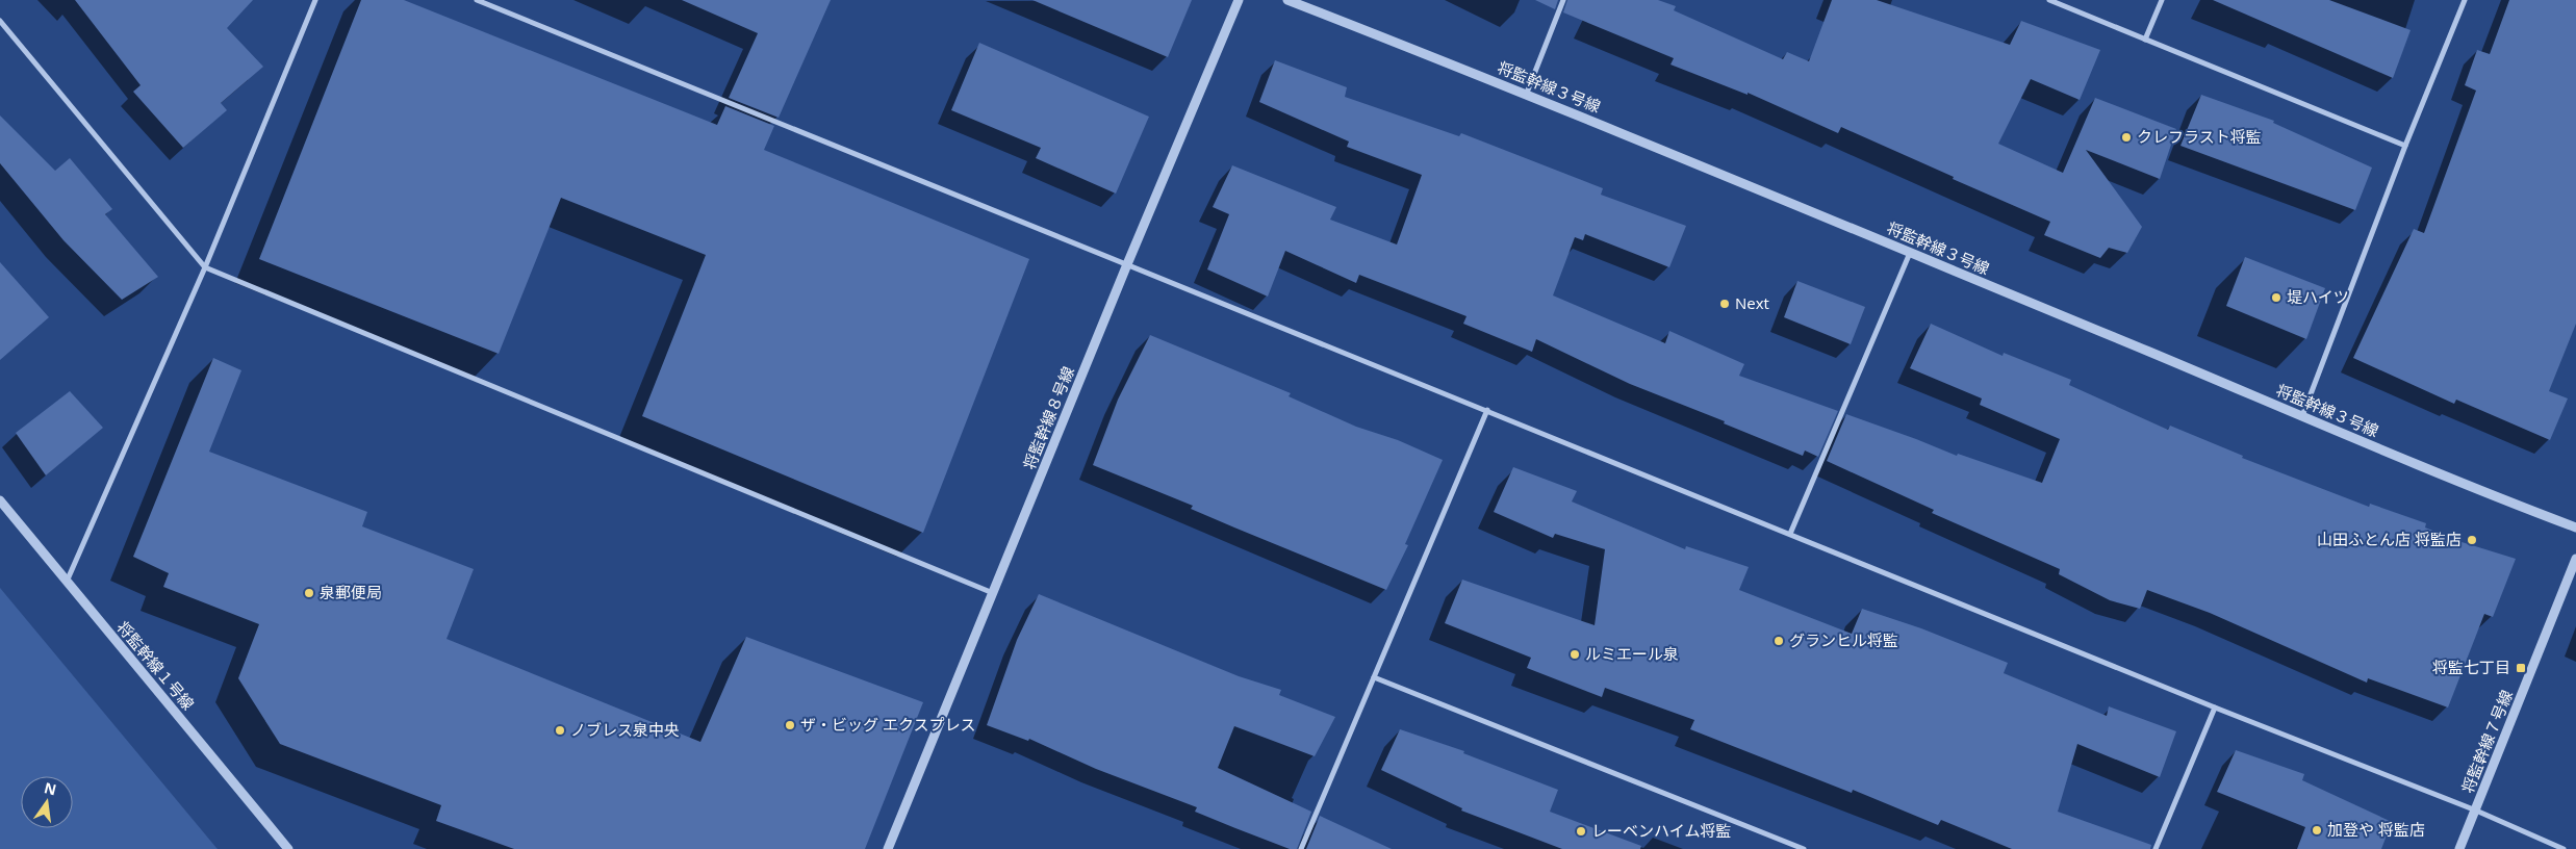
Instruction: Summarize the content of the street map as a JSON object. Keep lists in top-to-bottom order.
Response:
{
  "streets": {
    "street": [
      "将監幹線３号線",
      "将監幹線８号線",
      "将監幹線１号線",
      "将監幹線７号線"
    ]
  },
  "places": {
    "other": [
      "クレフラスト将監",
      "堤ハイツ",
      "Next",
      "山田ふとん店 将監店",
      "泉郵便局",
      "グランヒル将監",
      "ルミエール泉",
      "ザ・ビッグ エクスプレス",
      "ノブレス泉中央",
      "加登や 将監店",
      "レーベンハイム将監"
    ],
    "transit": ["将監七丁目"]
  },
  "north": "top"
}
